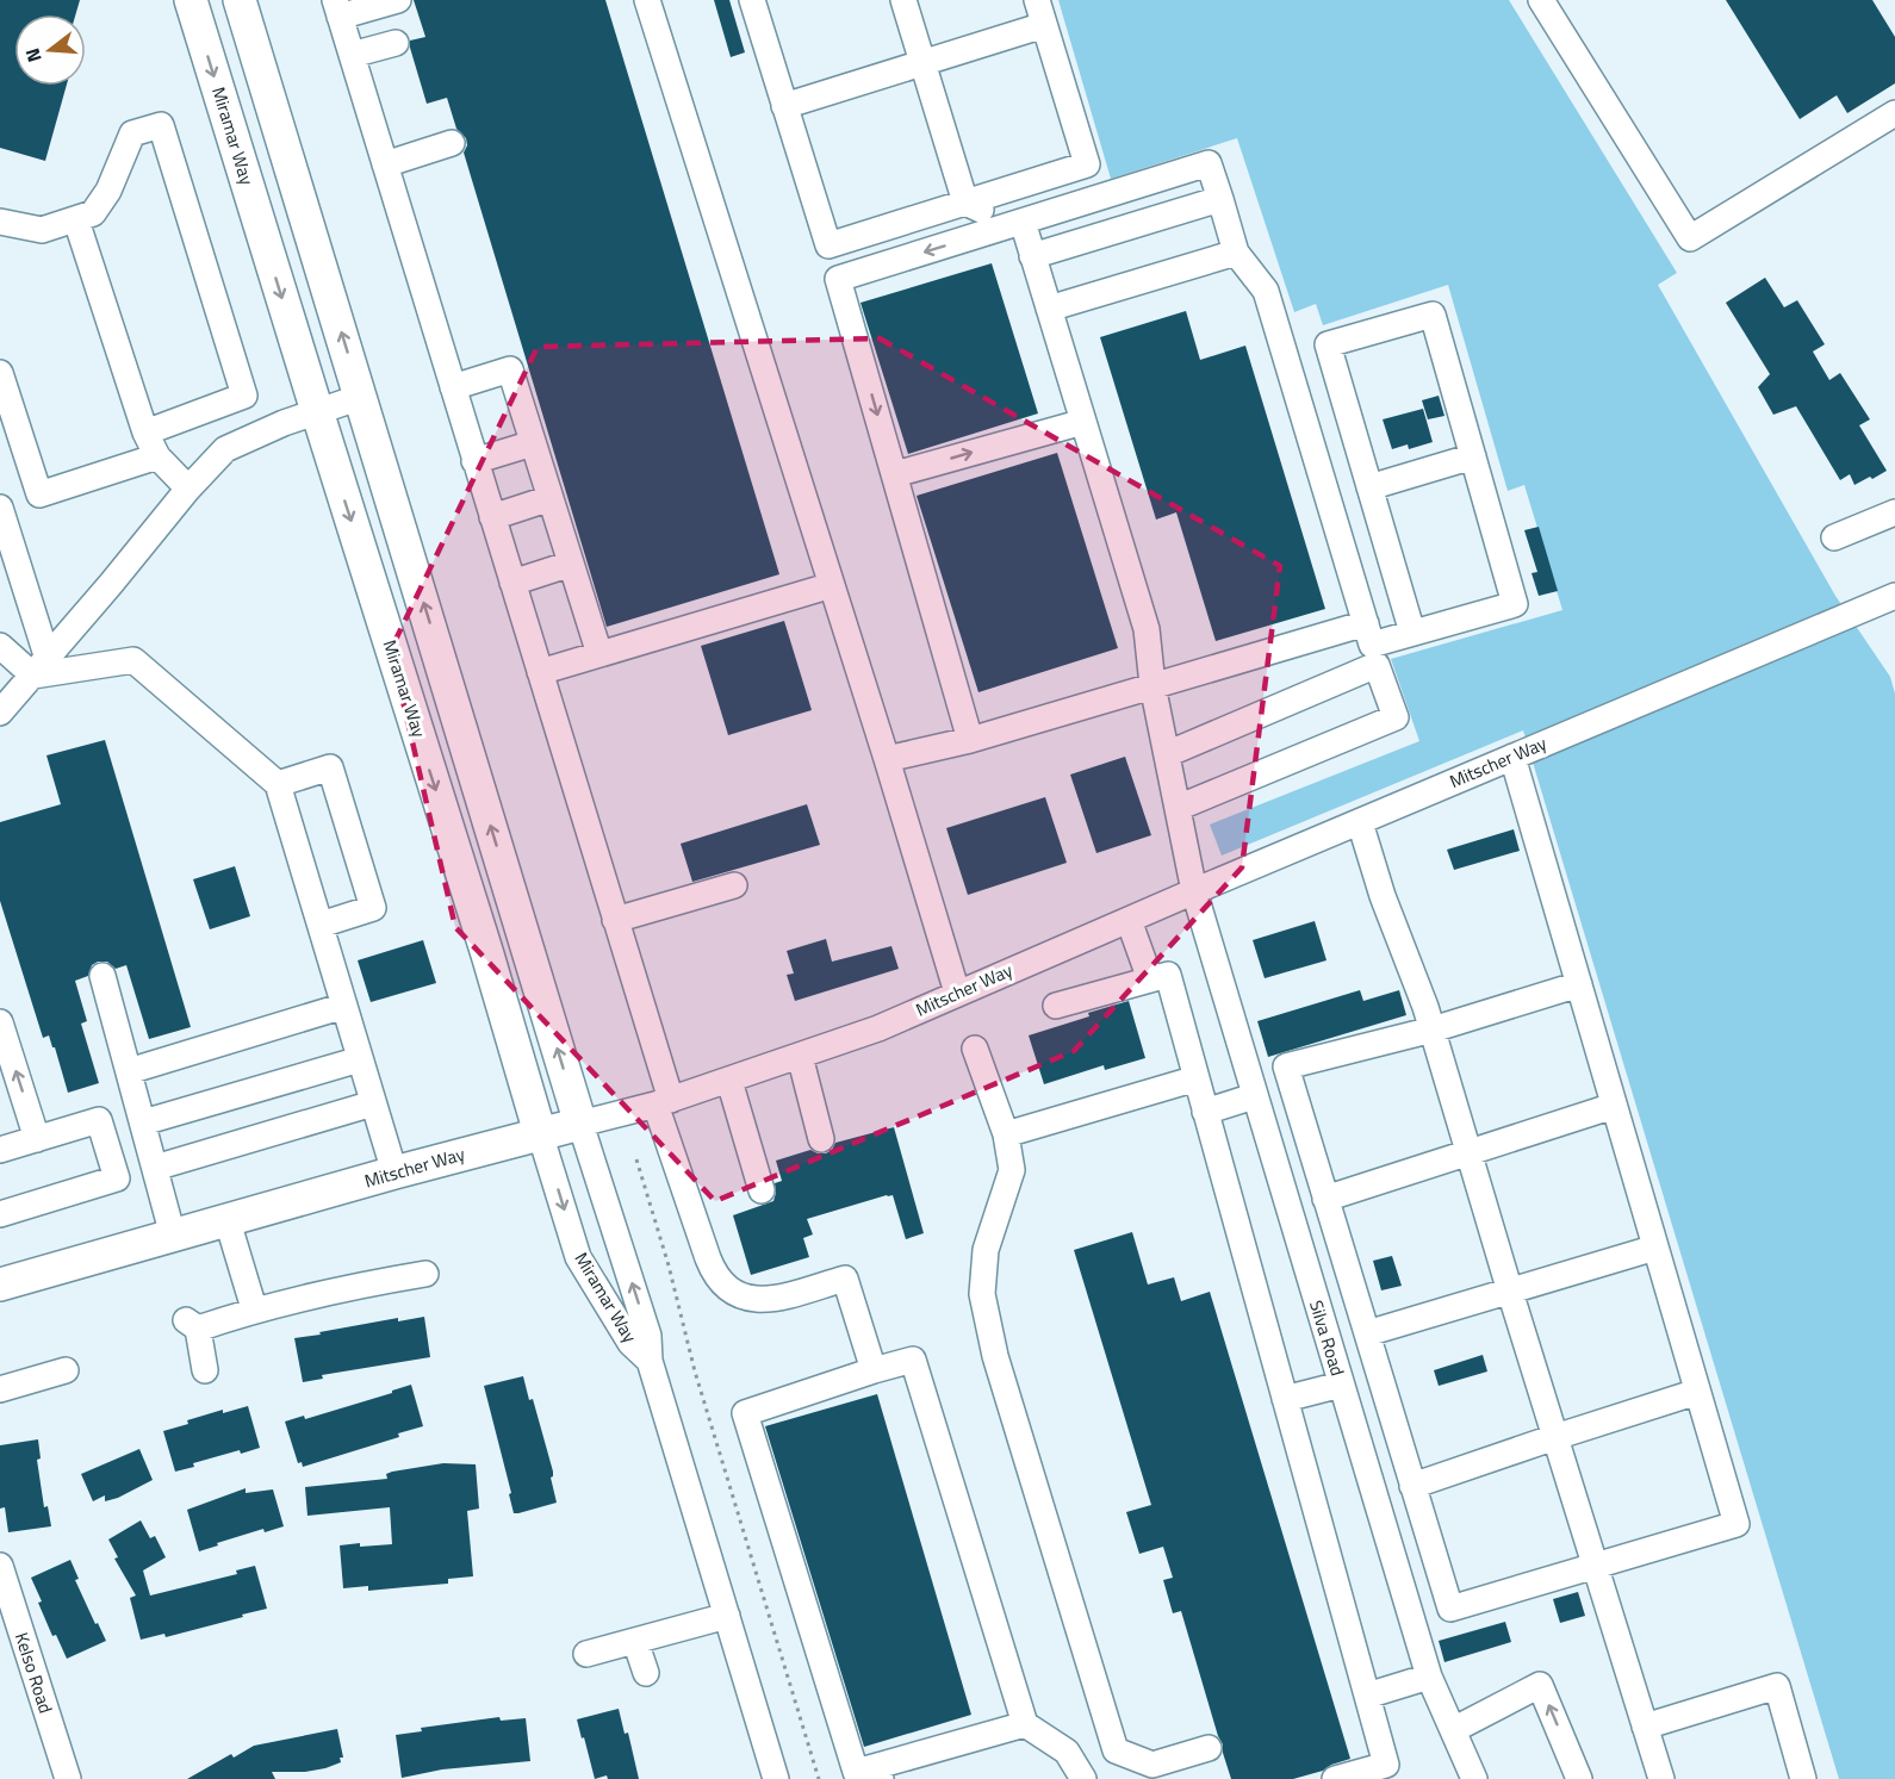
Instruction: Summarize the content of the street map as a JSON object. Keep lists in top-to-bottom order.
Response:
{
  "streets": {
    "main road": ["Miramar Way", "Mitscher Way"],
    "street": ["Silva Road", "Kelso Road"]
  },
  "crossings": [
    ["Miramar Way", "Mitscher Way"],
    ["Mitscher Way", "Silva Road"]
  ],
  "north": "left"
}
